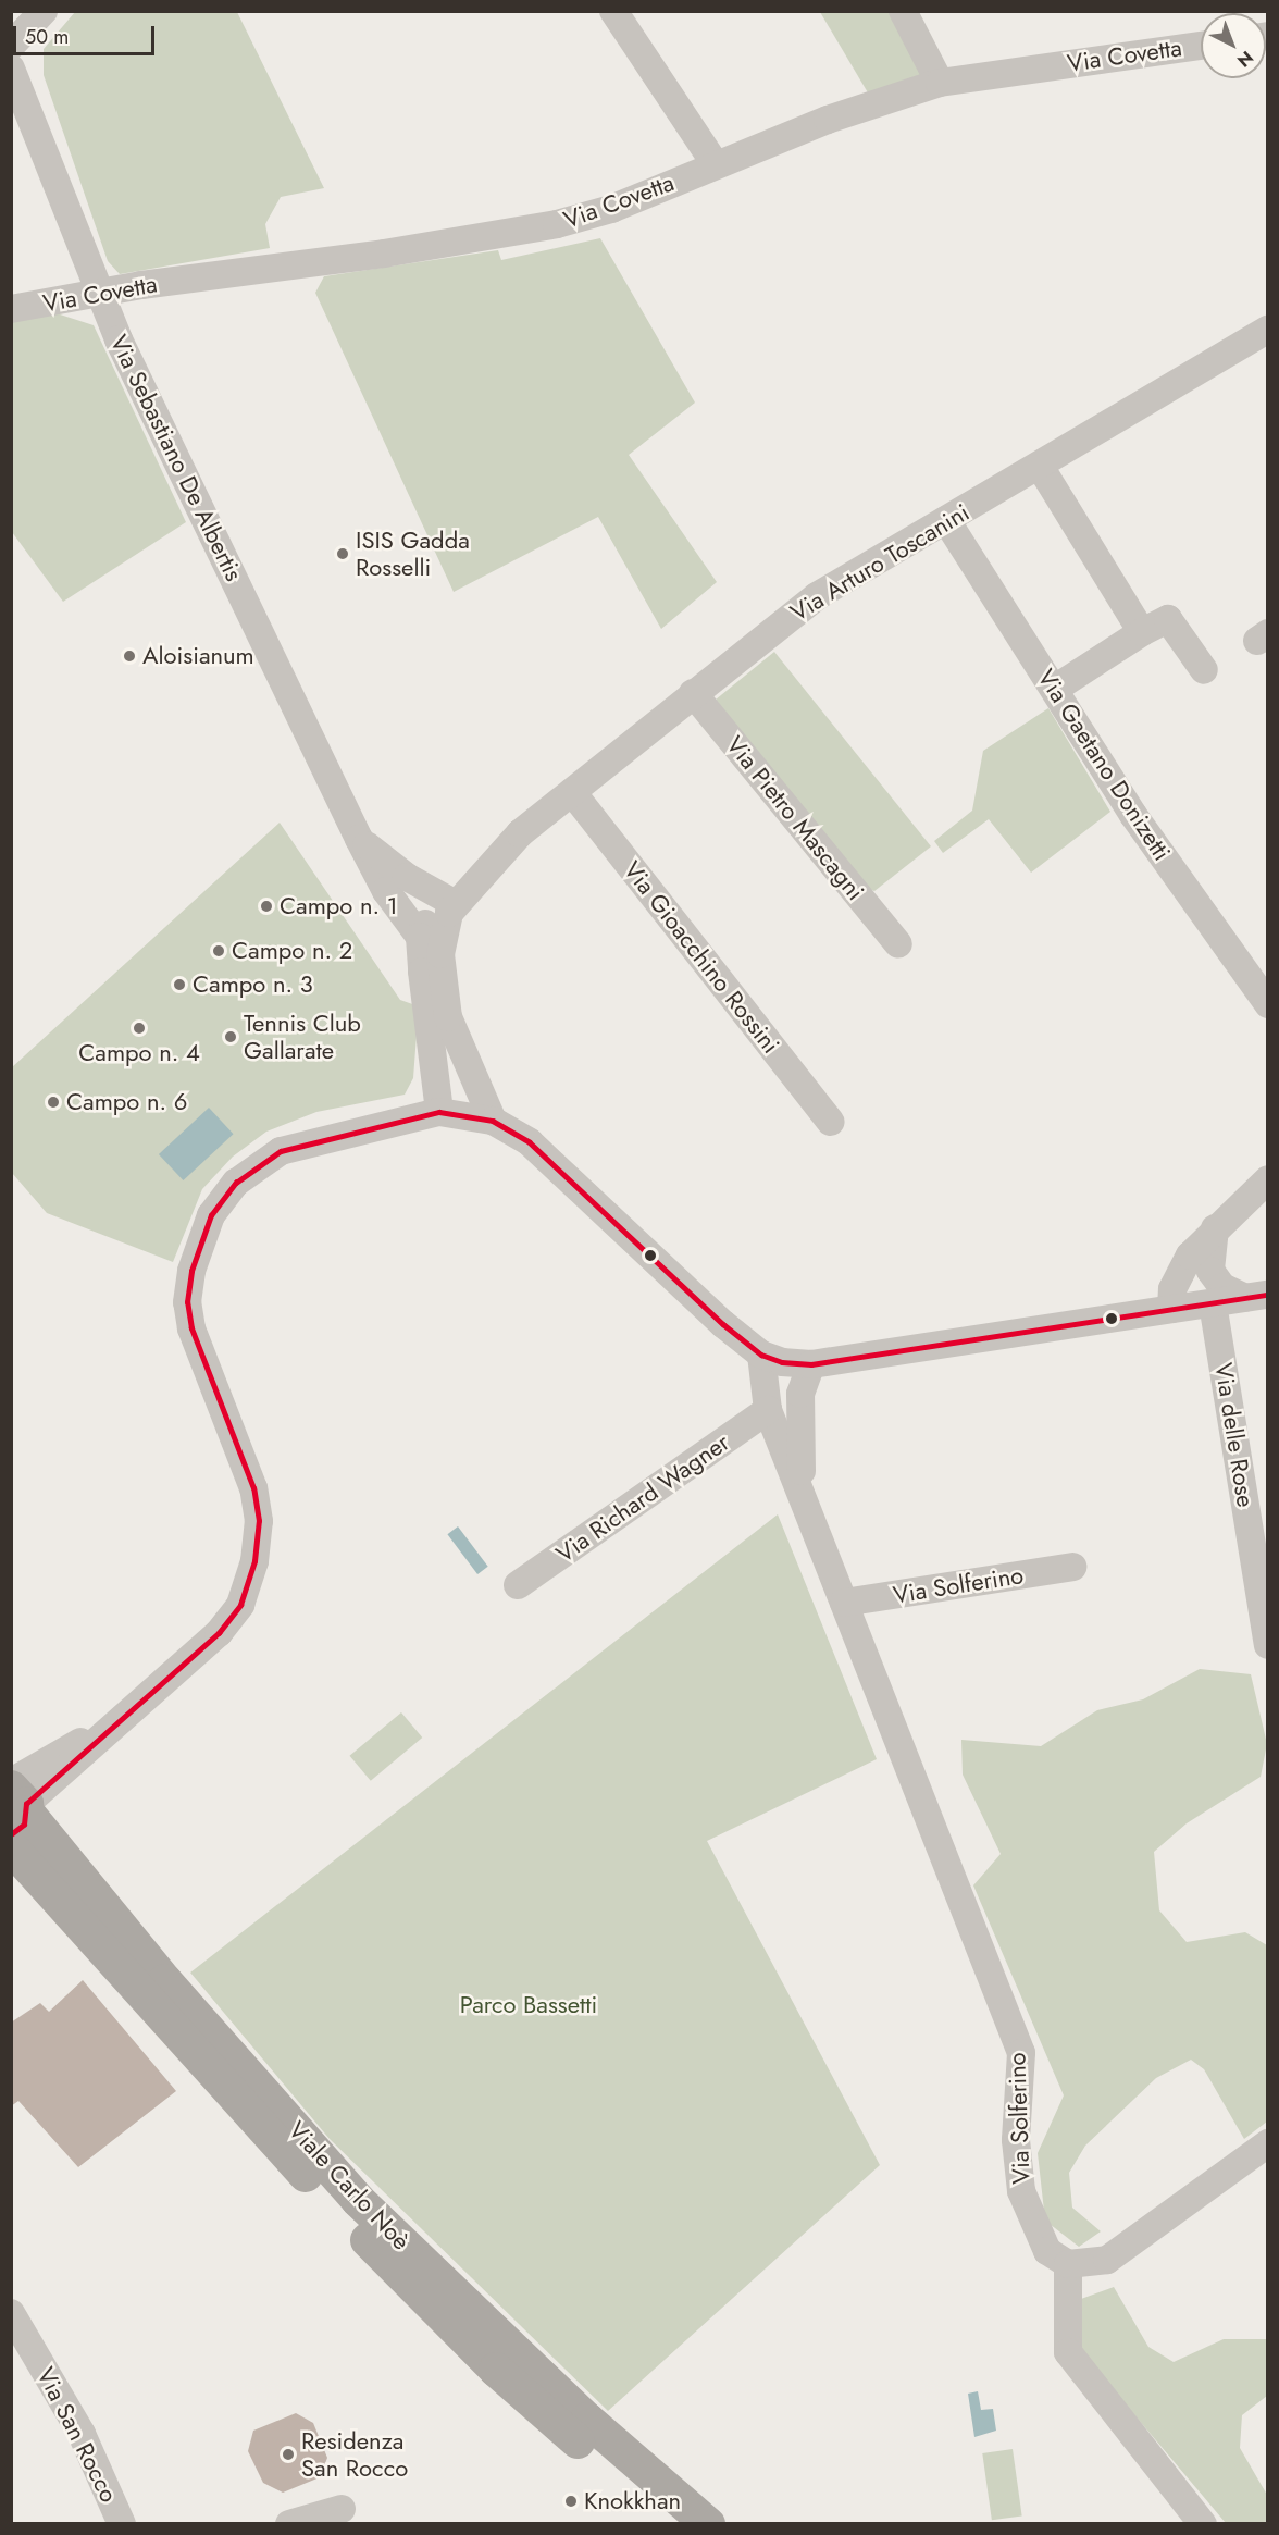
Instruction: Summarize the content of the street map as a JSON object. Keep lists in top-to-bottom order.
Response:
{
  "streets": {
    "main road": ["Viale Carlo Noè"],
    "street": [
      "Via Covetta",
      "Via Sebastiano De Albertis",
      "Via Arturo Toscanini",
      "Via Gaetano Donizetti",
      "Via Pietro Mascagni",
      "Via Gioacchino Rossini",
      "Via delle Rose",
      "Via Richard Wagner",
      "Via Solferino",
      "Via San Rocco"
    ]
  },
  "crossings": [
    ["Via Covetta", "Via Sebastiano De Albertis"],
    ["Via Sebastiano De Albertis", "Via Arturo Toscanini"],
    ["Via Arturo Toscanini", "Via Gaetano Donizetti"],
    ["Via Arturo Toscanini", "Via Pietro Mascagni"],
    ["Via Arturo Toscanini", "Via Gioacchino Rossini"],
    ["Via Richard Wagner", "Via Solferino"]
  ],
  "parks": ["Parco Bassetti"],
  "places": [
    "ISIS Gadda Rosselli",
    "Aloisianum",
    "Campo n. 1",
    "Campo n. 2",
    "Campo n. 3",
    "Campo n. 4",
    "Tennis Club Gallarate",
    "Campo n. 6",
    "Residenza San Rocco",
    "Knokkhan"
  ],
  "lines": ["transit line 2"],
  "scale_bar": "50 m",
  "north": "bottom right"
}
